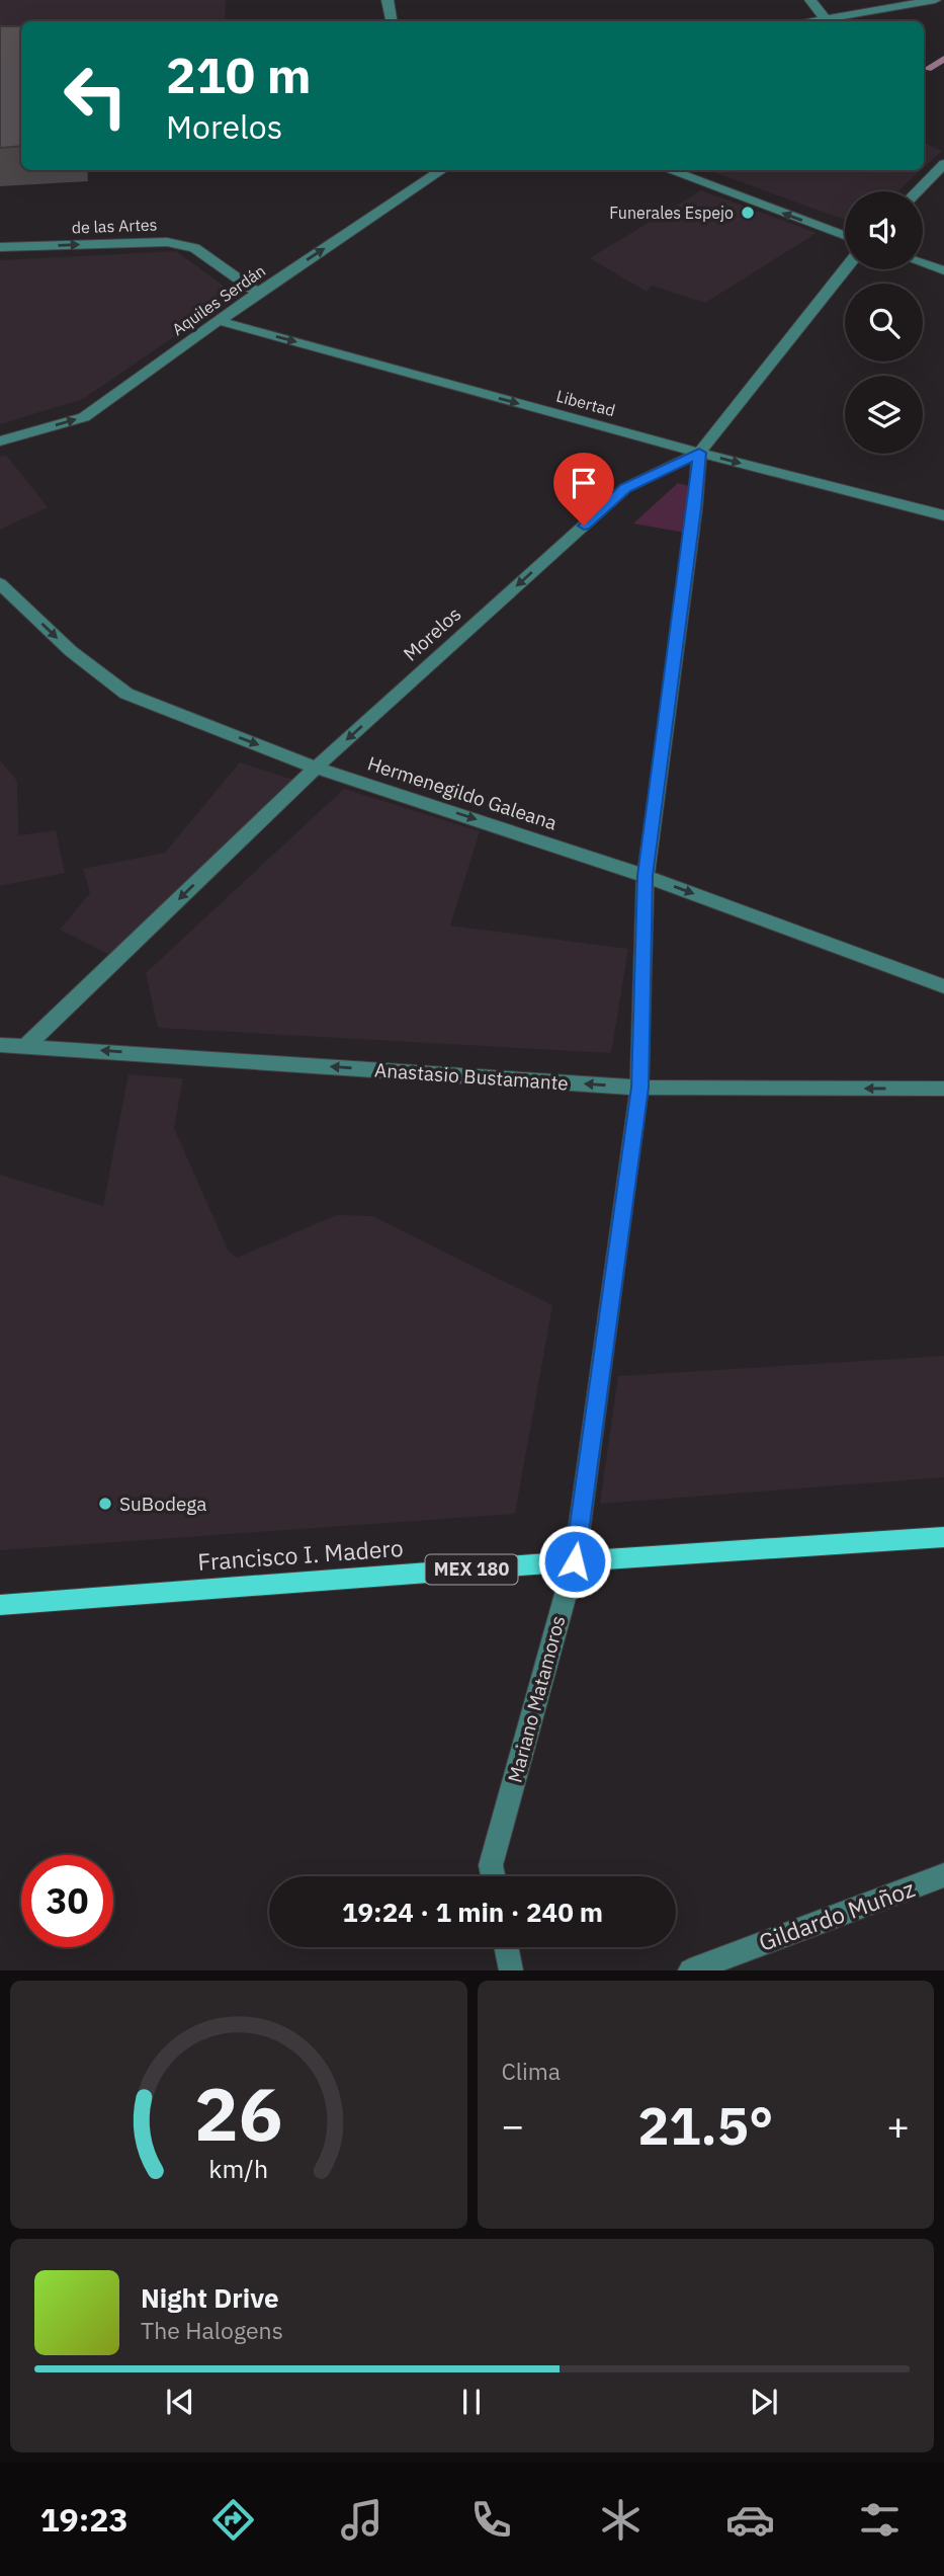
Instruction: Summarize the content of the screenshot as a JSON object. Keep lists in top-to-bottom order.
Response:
{
  "streets": {
    "main road": ["Francisco I. Madero", "MEX 180"],
    "street": [
      "de las Artes",
      "Aquiles Serdán",
      "Libertad",
      "Morelos",
      "Hermenegildo Galeana",
      "Anastasio Bustamante",
      "Mariano Matamoros",
      "Gildardo Muñoz"
    ]
  },
  "crossings": [
    ["de las Artes", "Aquiles Serdán"],
    ["Aquiles Serdán", "Libertad"],
    ["Libertad", "Morelos"],
    ["Libertad", "Mariano Matamoros"],
    ["Morelos", "Hermenegildo Galeana"],
    ["Morelos", "Anastasio Bustamante"],
    ["Morelos", "Mariano Matamoros"],
    ["Hermenegildo Galeana", "Mariano Matamoros"],
    ["Anastasio Bustamante", "Mariano Matamoros"],
    ["Francisco I. Madero", "Mariano Matamoros"]
  ],
  "one_way": [
    "de las Artes",
    "Aquiles Serdán",
    "Libertad",
    "Morelos",
    "Hermenegildo Galeana",
    "Anastasio Bustamante"
  ],
  "places": ["Funerales Espejo", "SuBodega"],
  "page": {
    "turn": ["210 m", "Morelos"],
    "limit": "30",
    "trip": "19:24 · 1 min · 240 m",
    "tile": "Clima",
    "heat": ["−", "21.5°", "+"],
    "song": ["Night Drive", "The Halogens"],
    "tabs": "19:23",
    "gauge": ["26", "km/h"]
  }
}
